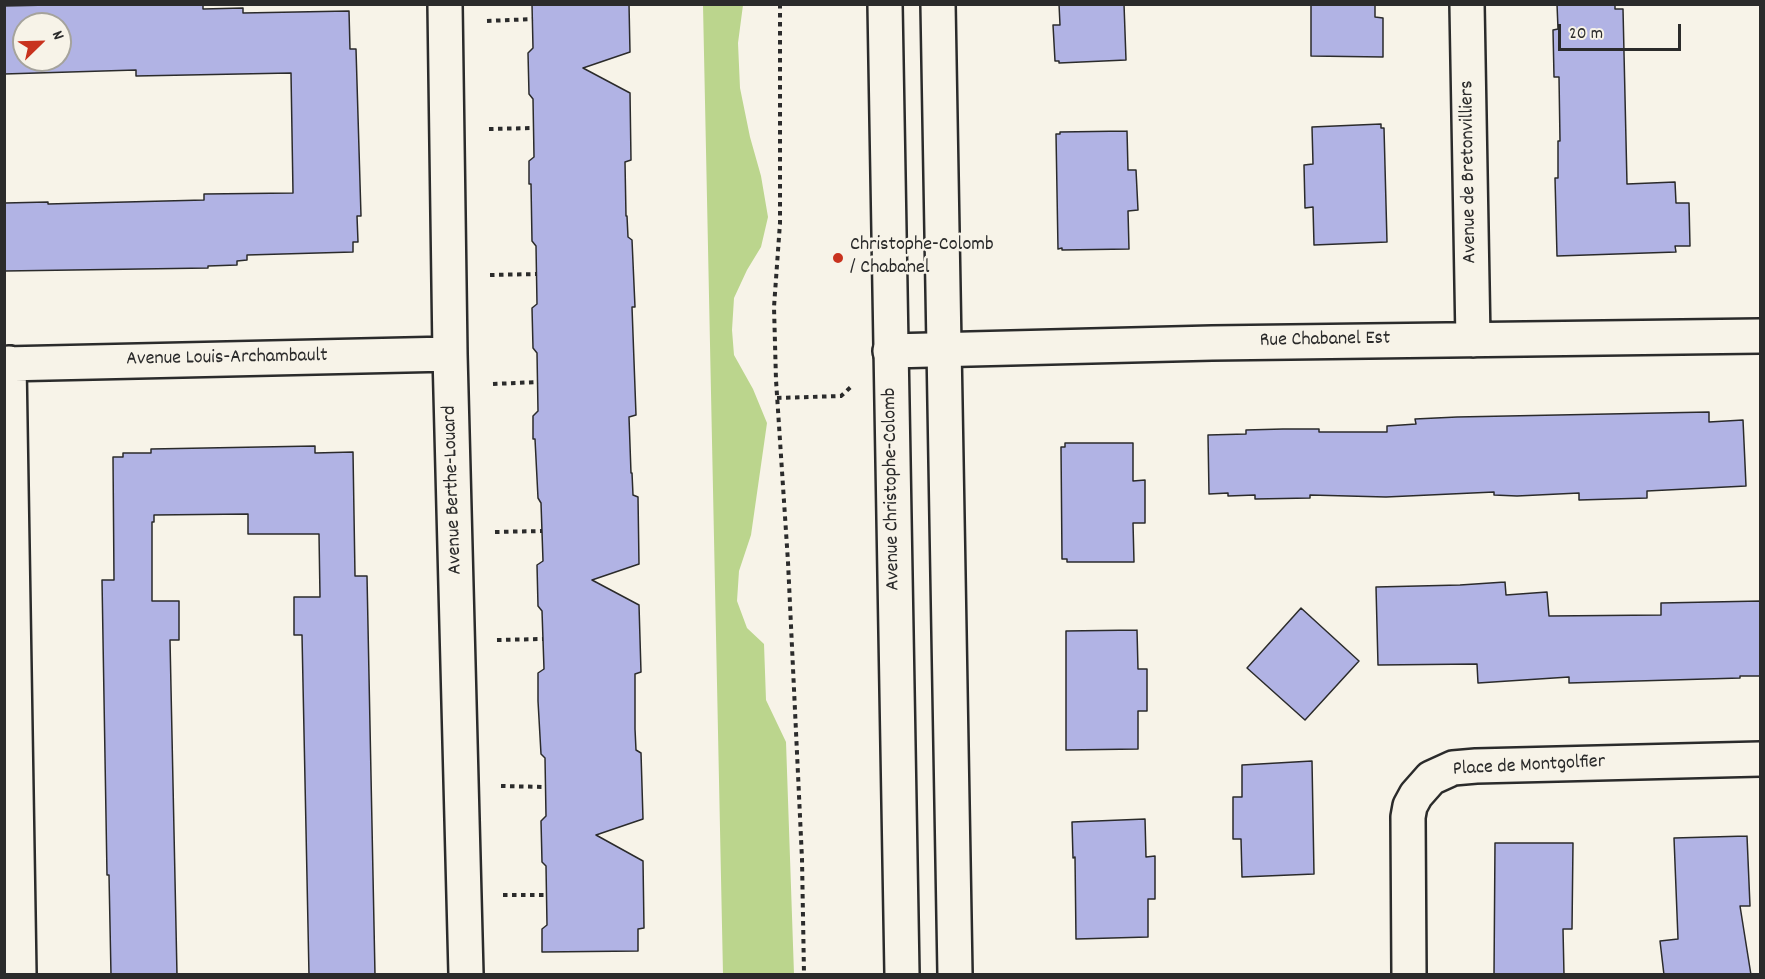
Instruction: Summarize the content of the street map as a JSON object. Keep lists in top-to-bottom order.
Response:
{
  "streets": {
    "street": [
      "Avenue de Bretonvilliers",
      "Rue Chabanel Est",
      "Avenue Louis-Archambault",
      "Avenue Christophe-Colomb",
      "Avenue Berthe-Louard",
      "Place de Montgolfier"
    ]
  },
  "crossings": [
    ["Avenue de Bretonvilliers", "Rue Chabanel Est"],
    ["Rue Chabanel Est", "Avenue Christophe-Colomb"],
    ["Avenue Louis-Archambault", "Avenue Berthe-Louard"]
  ],
  "places": ["Christophe-Colomb / Chabanel"],
  "scale_bar": "20 m",
  "north": "top right"
}
